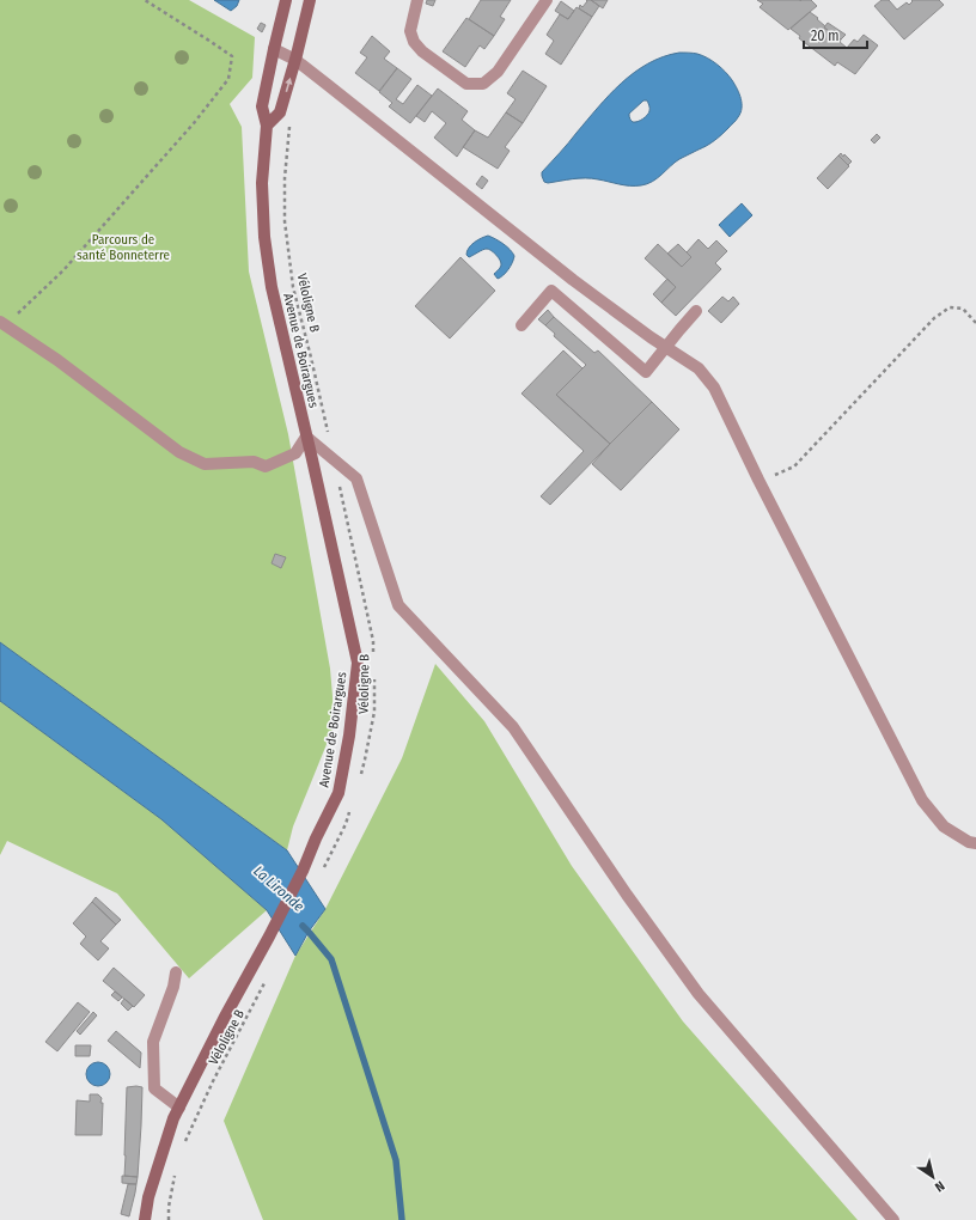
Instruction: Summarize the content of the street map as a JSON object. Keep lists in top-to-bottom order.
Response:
{
  "streets": {
    "main road": ["Avenue de Boirargues"],
    "path": ["Véloligne B"]
  },
  "water": ["La Lironde"],
  "parks": ["Parcours de santé Bonneterre"],
  "scale_bar": "20 m",
  "north": "bottom right"
}
